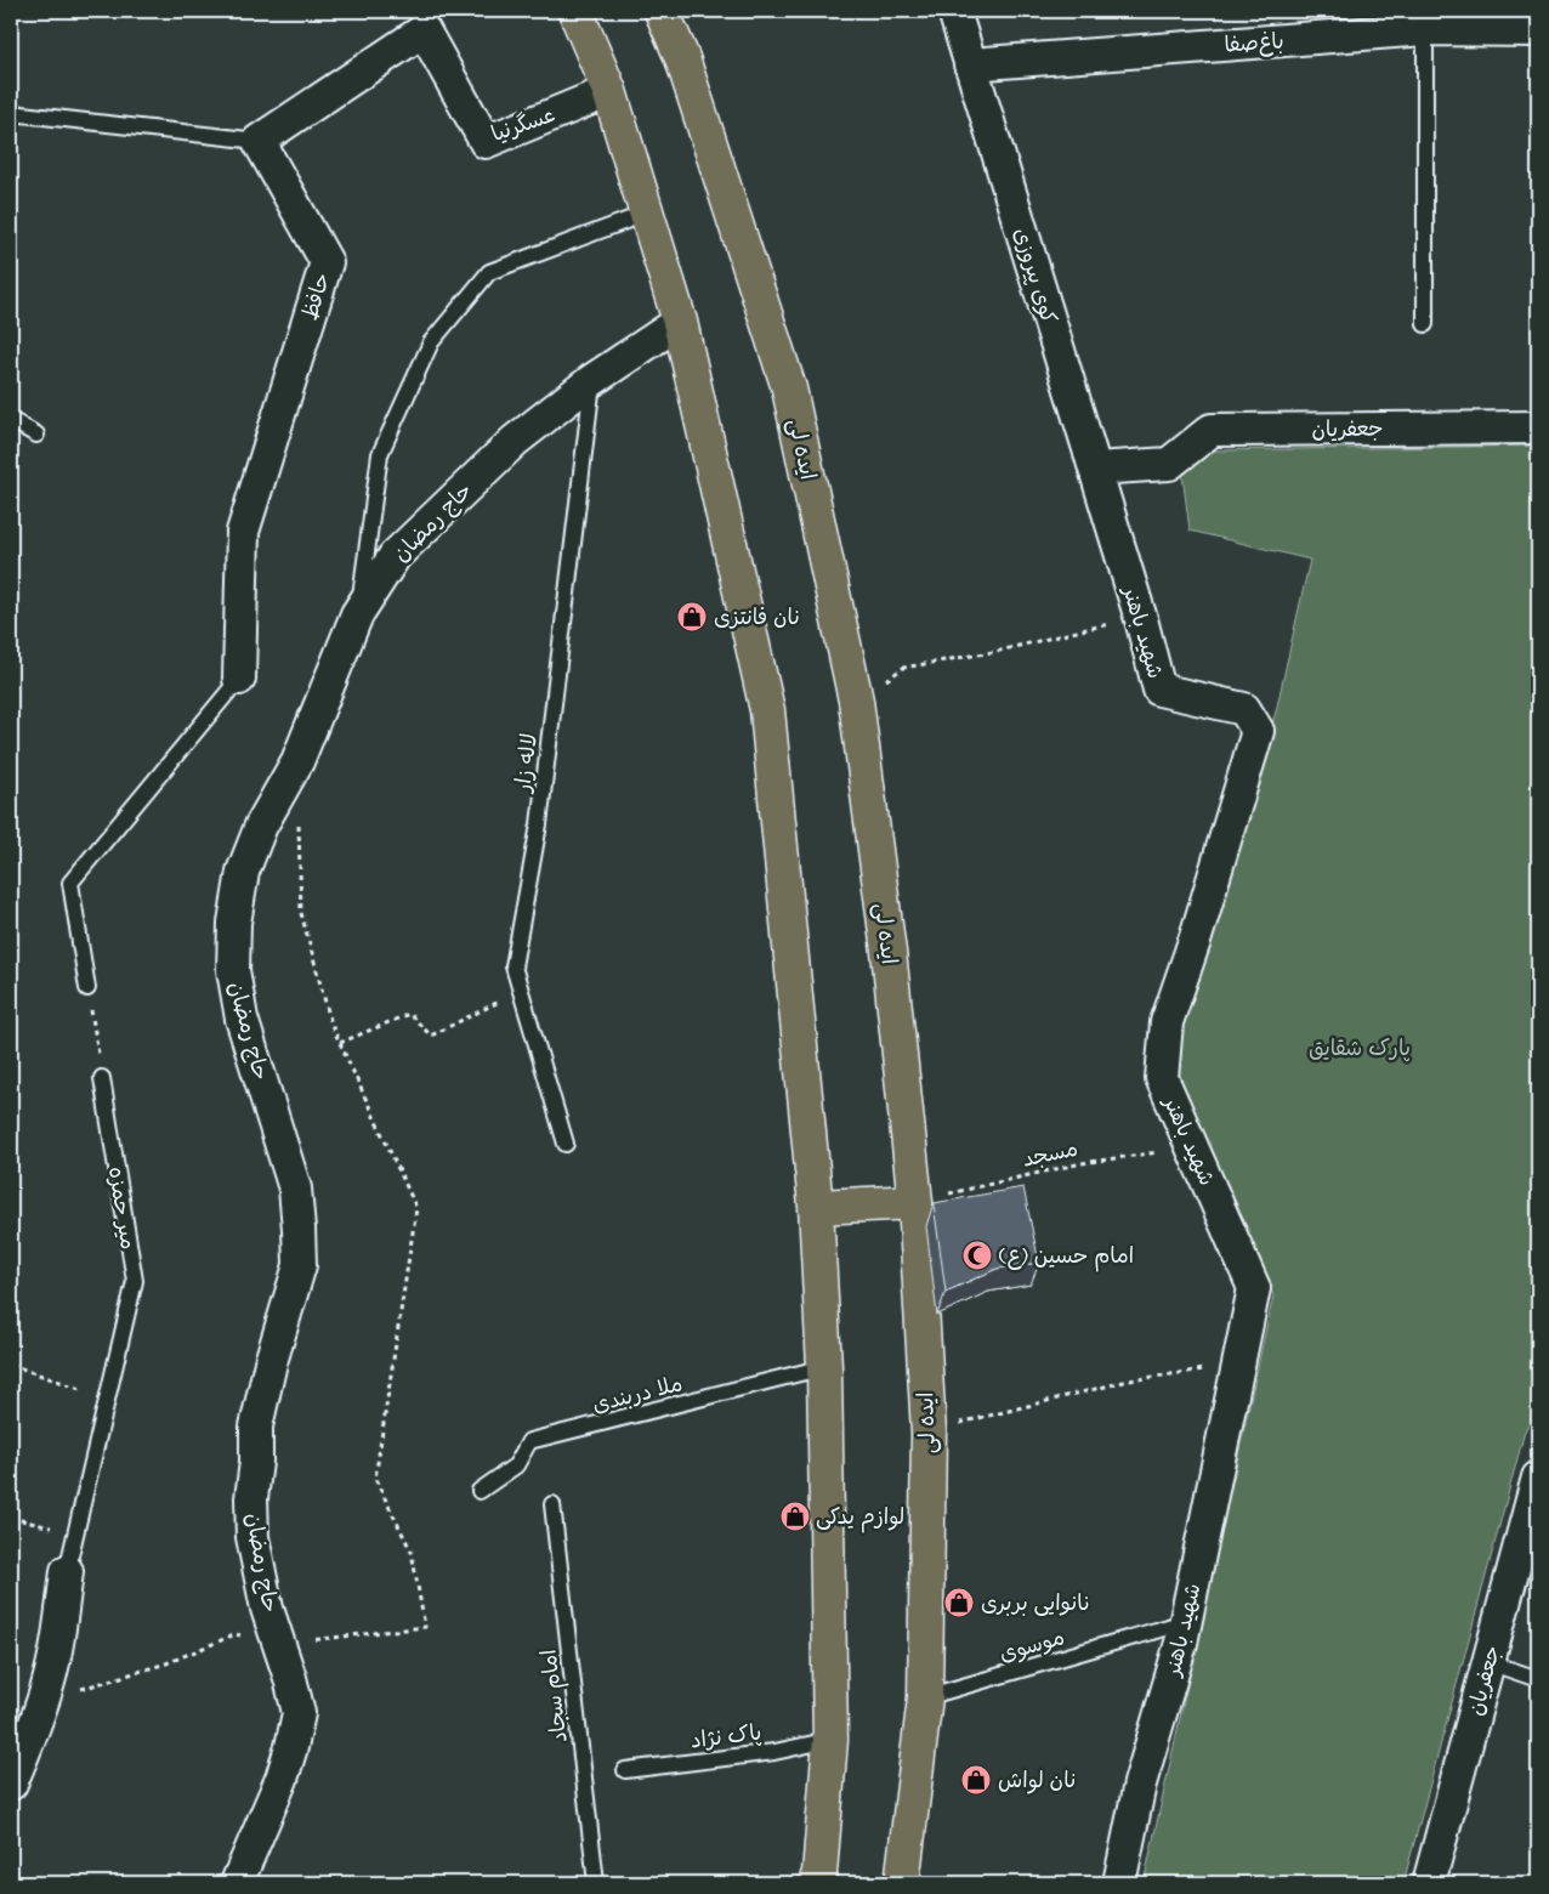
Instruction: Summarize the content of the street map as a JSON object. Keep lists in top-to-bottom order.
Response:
{
  "streets": {
    "main road": ["ایده لى"],
    "street": [
      "باغ‌صفا",
      "عسگرنیا",
      "کوی پیروزی",
      "حافظ",
      "جعفریان",
      "حاج رمضان",
      "شهید باهنر",
      "میر حمزه"
    ],
    "lane": [
      "لاله زار",
      "ملا دربندی",
      "موسوی",
      "امام سجاد",
      "پاک نژاد"
    ],
    "path": ["مسجد"]
  },
  "crossings": [
    ["باغ‌صفا", "کوی پیروزی"],
    ["کوی پیروزی", "جعفریان"],
    ["کوی پیروزی", "شهید باهنر"],
    ["جعفریان", "شهید باهنر"],
    ["ایده لى", "مسجد"],
    ["ایده لى", "موسوی"],
    ["حاج رمضان", "لاله زار"],
    ["شهید باهنر", "مسجد"],
    ["شهید باهنر", "موسوی"]
  ],
  "parks": ["پارک شقایق"],
  "places": {
    "shop": [
      "نان فانتزی",
      "لوازم یدکی",
      "نانوایی بربری",
      "نان لواش"
    ],
    "mosque": ["امام حسین (ع)"]
  }
}
